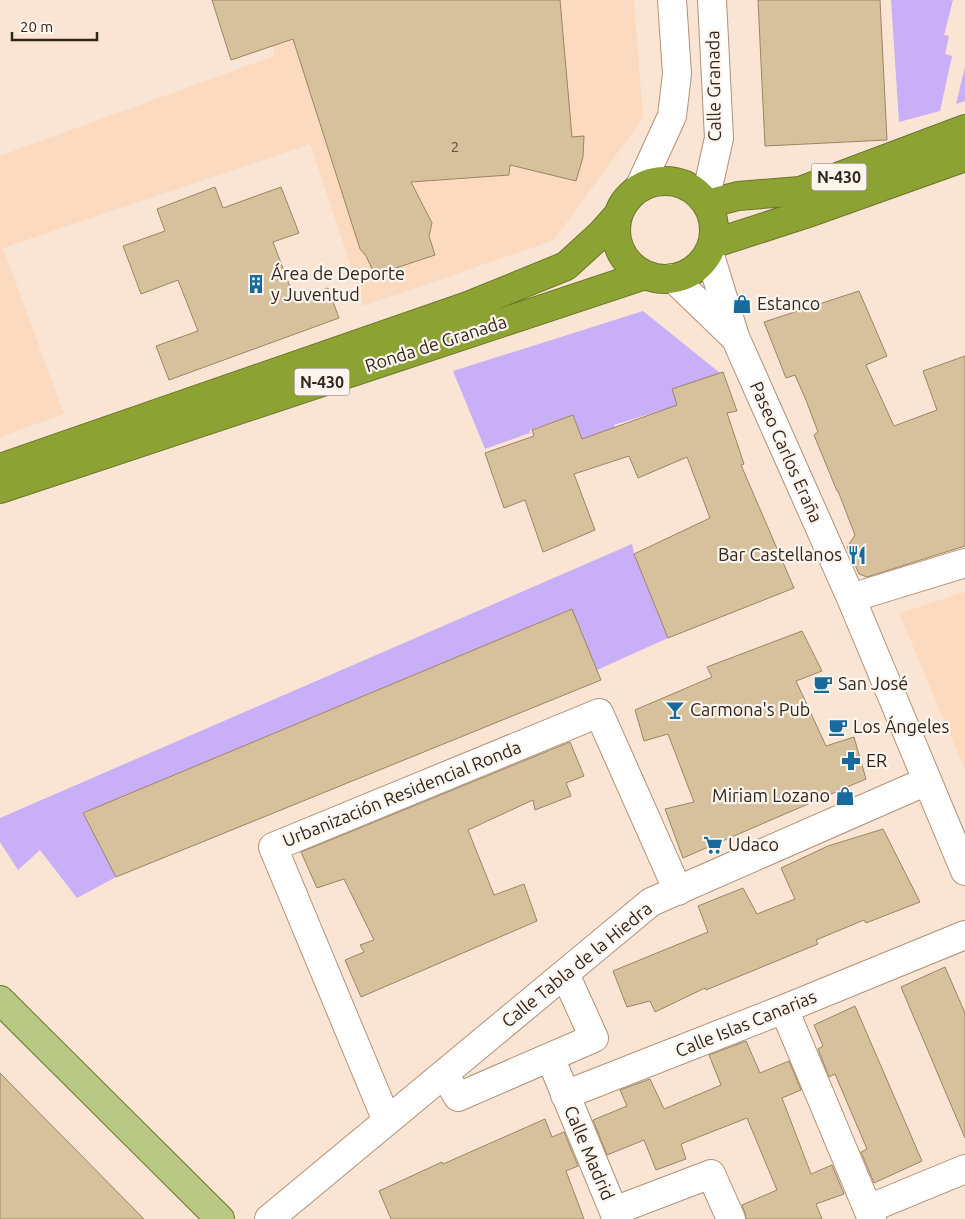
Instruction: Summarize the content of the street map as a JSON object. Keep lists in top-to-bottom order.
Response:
{
  "streets": {
    "highway": ["N-430", "Ronda de Granada"],
    "street": [
      "Calle Granada",
      "Paseo Carlos Eraña",
      "Urbanización Residencial Ronda",
      "Calle Tabla de la Hiedra",
      "Calle Islas Canarias",
      "Calle Madrid"
    ]
  },
  "crossings": [
    ["Calle Granada", "N-430"],
    ["Calle Granada", "Ronda de Granada"],
    ["Calle Granada", "Paseo Carlos Eraña"],
    ["N-430", "Ronda de Granada"],
    ["N-430", "Paseo Carlos Eraña"],
    ["Ronda de Granada", "Paseo Carlos Eraña"],
    ["Paseo Carlos Eraña", "Calle Tabla de la Hiedra"],
    ["Urbanización Residencial Ronda", "Calle Tabla de la Hiedra"],
    ["Calle Islas Canarias", "Calle Madrid"]
  ],
  "places": {
    "building": ["Área de Deporte y Juventud"],
    "shop": ["Estanco", "Miriam Lozano"],
    "restaurant": ["Bar Castellanos"],
    "cafe": ["San José", "Los Ángeles"],
    "bar": ["Carmona's Pub"],
    "pharmacy": ["ER"],
    "supermarket": ["Udaco"]
  },
  "house_numbers": ["2"],
  "scale_bar": "20 m"
}
